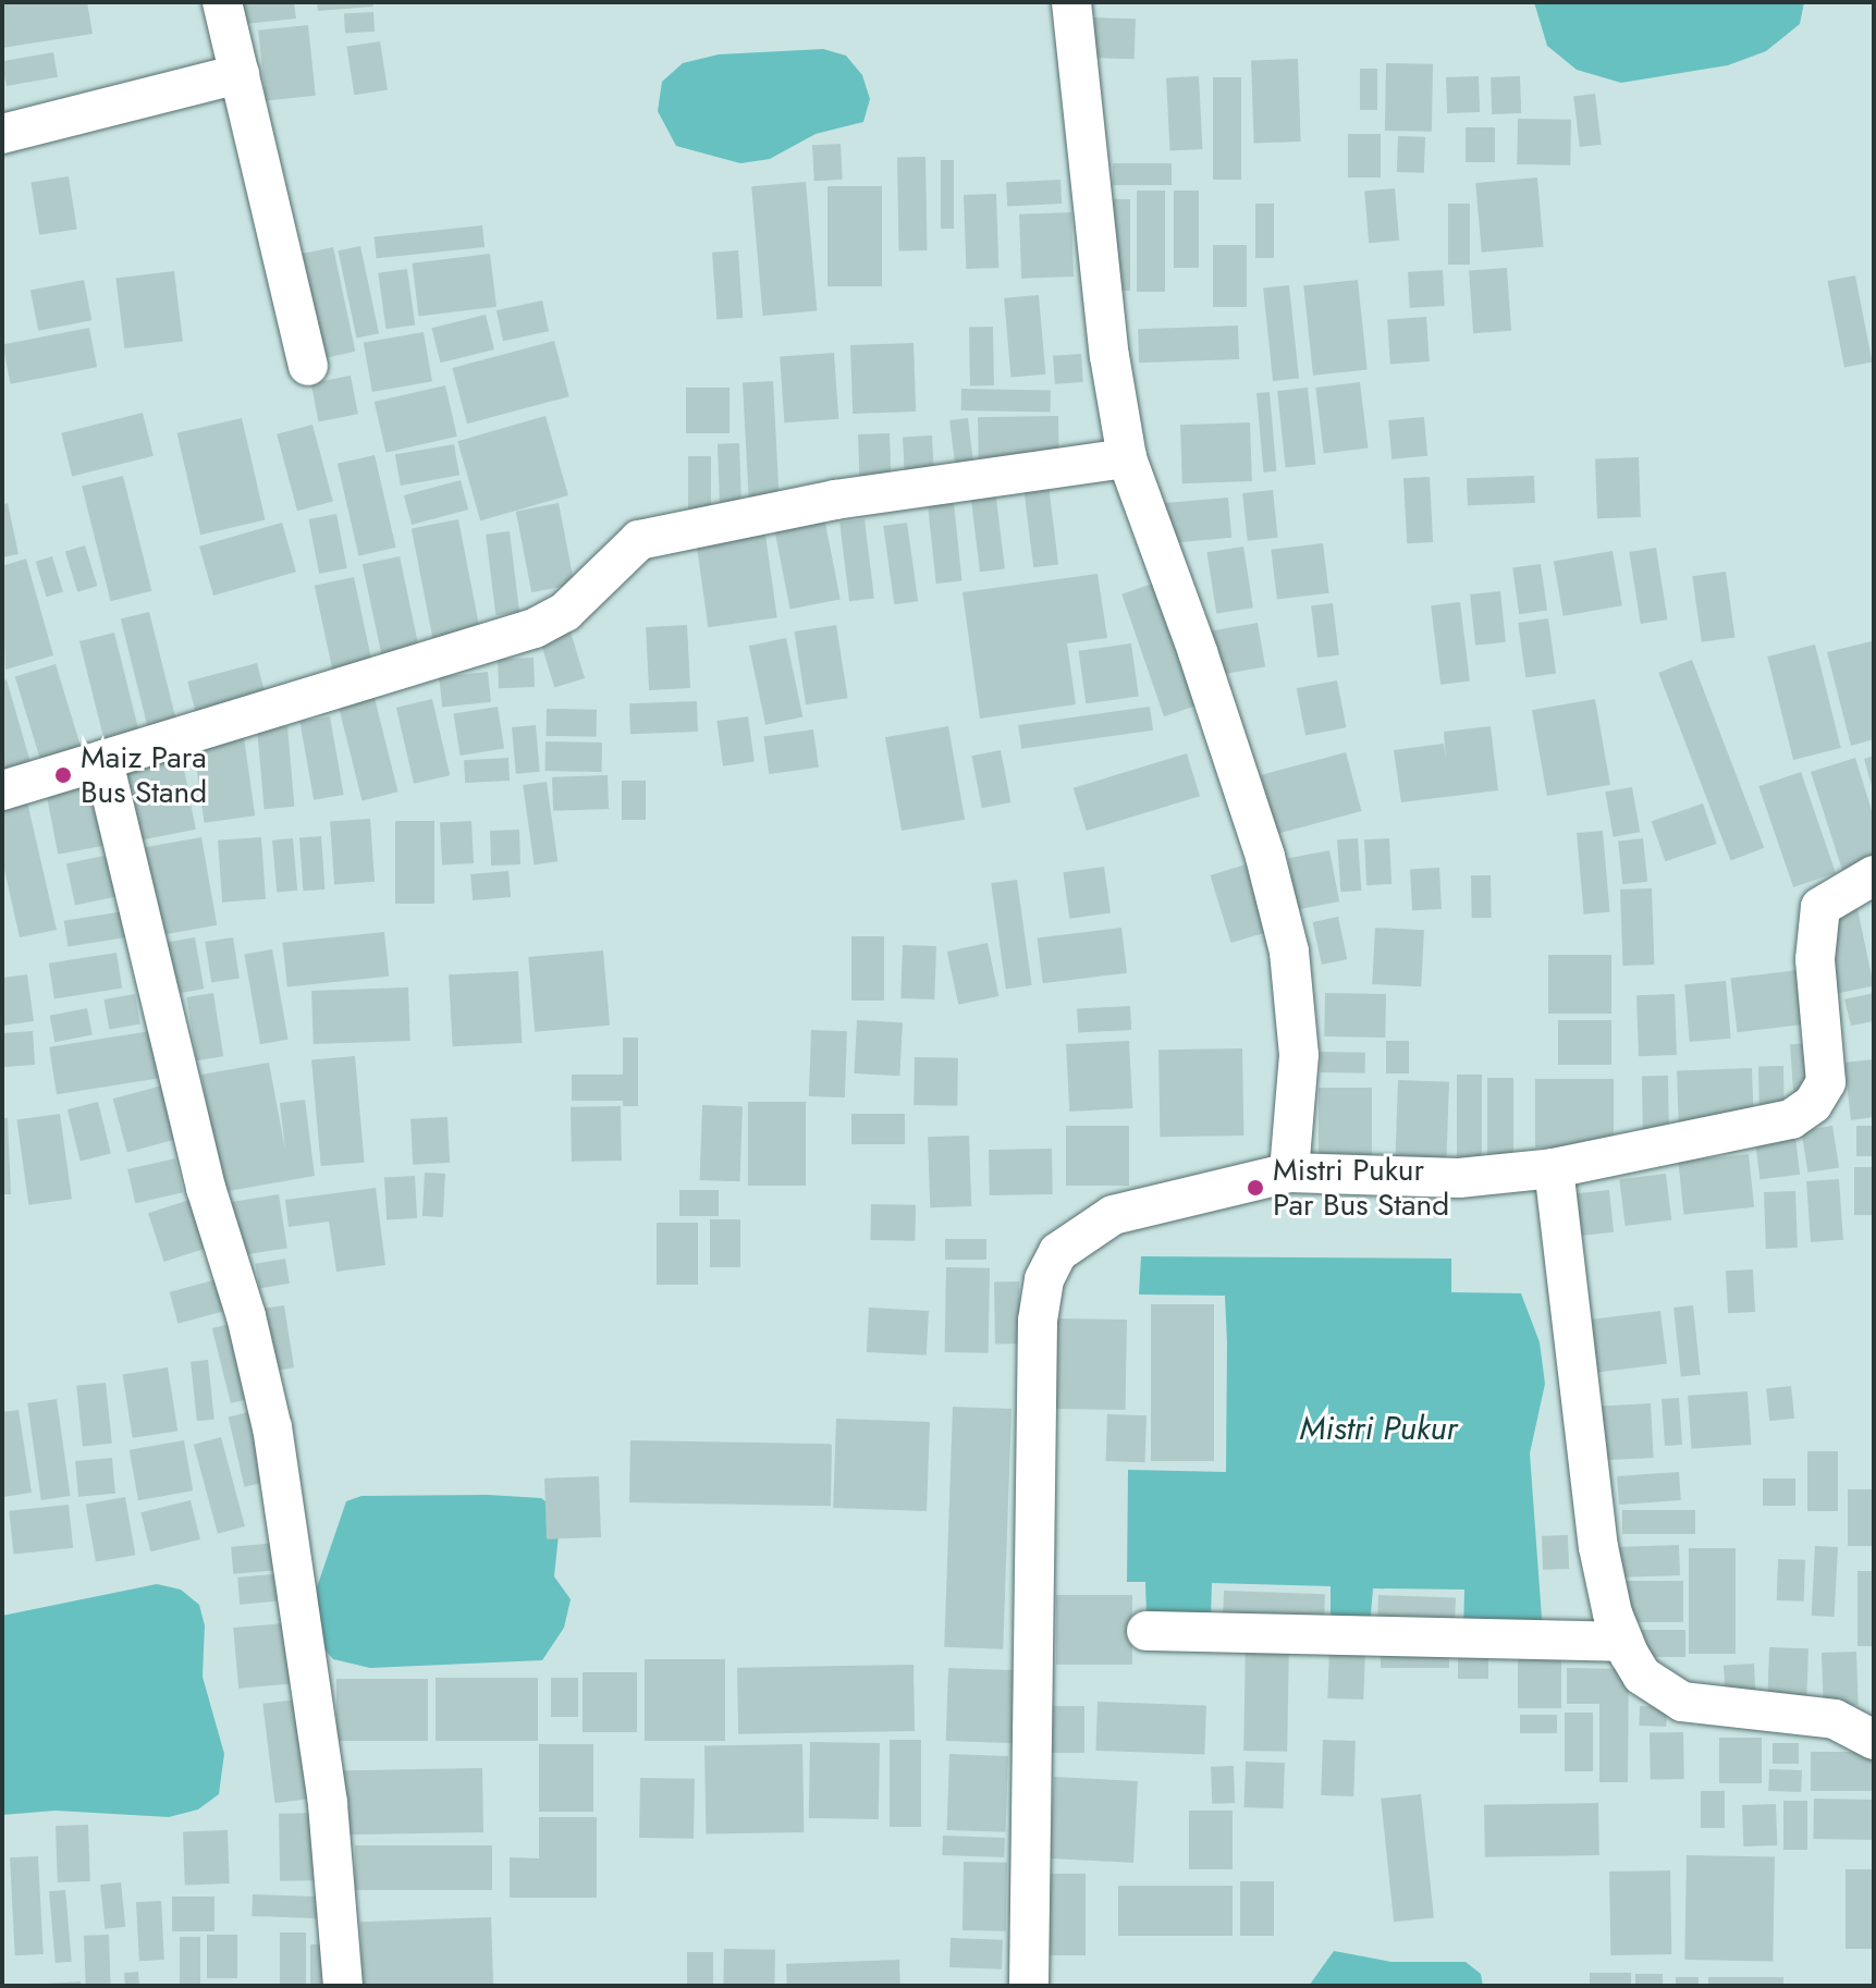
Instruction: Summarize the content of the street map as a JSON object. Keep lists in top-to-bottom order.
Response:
{
  "water": ["Mistri Pukur"],
  "places": ["Maiz Para Bus Stand", "Mistri Pukur Par Bus Stand"]
}
